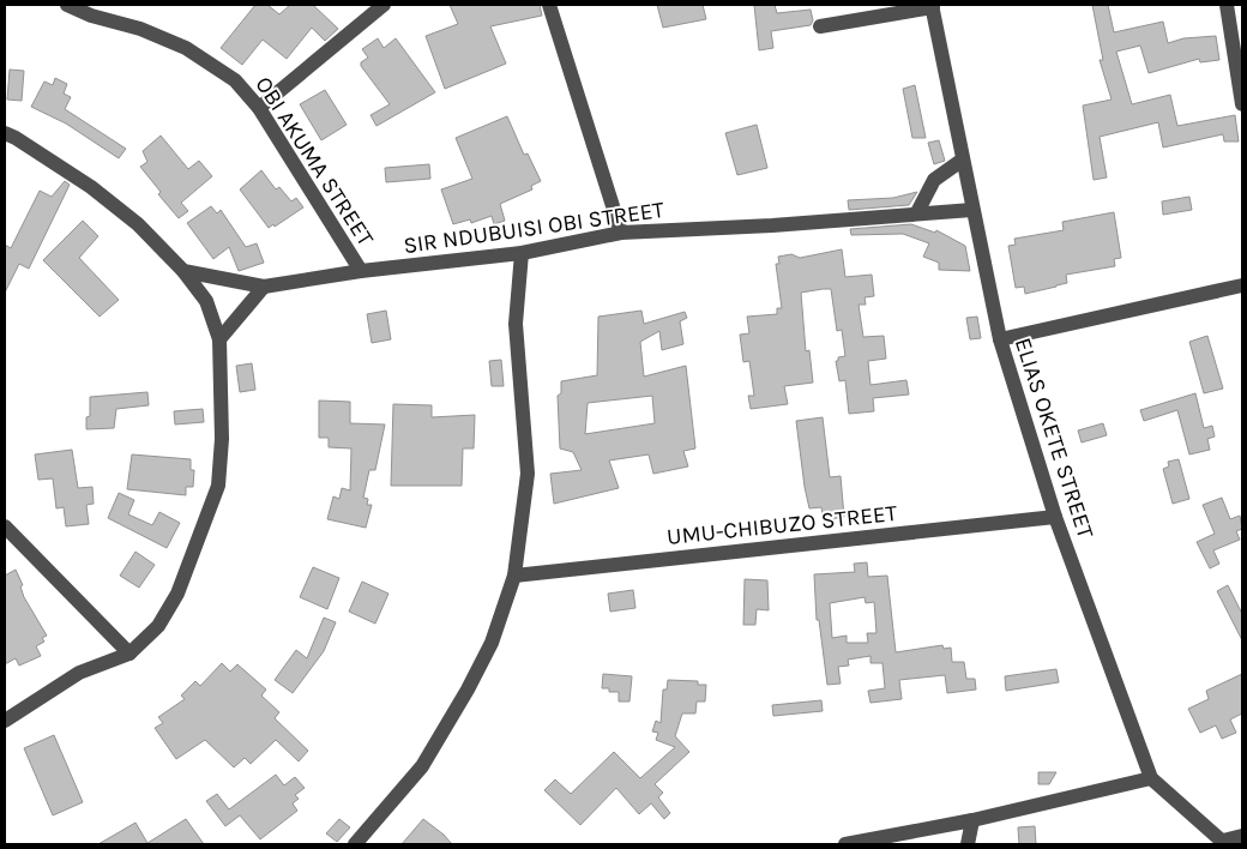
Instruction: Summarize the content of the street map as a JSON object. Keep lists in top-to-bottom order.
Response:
{
  "streets": {
    "street": [
      "OBI AKUMA STREET",
      "SIR NDUBUISI OBI STREET",
      "ELIAS OKETE STREET",
      "UMU-CHIBUZO STREET"
    ]
  },
  "crossings": [
    ["OBI AKUMA STREET", "SIR NDUBUISI OBI STREET"],
    ["SIR NDUBUISI OBI STREET", "ELIAS OKETE STREET"],
    ["ELIAS OKETE STREET", "UMU-CHIBUZO STREET"]
  ]
}
